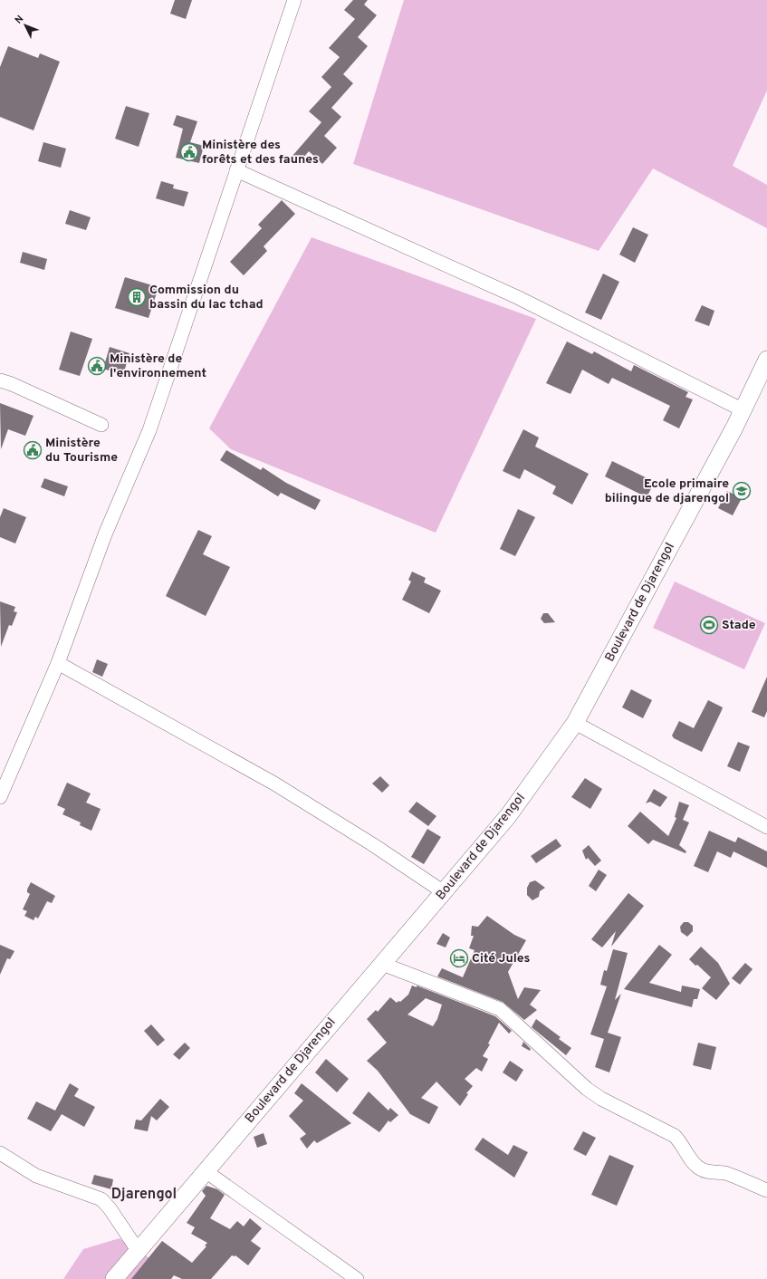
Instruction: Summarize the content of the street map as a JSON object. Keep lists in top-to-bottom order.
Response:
{
  "streets": {
    "main road": ["Boulevard de Djarengol"]
  },
  "districts": ["Djarengol"],
  "places": {
    "public building": ["Ministère des forêts et des faunes", "Ministère de l'environnement", "Ministère du Tourisme"],
    "building": ["Commission du bassin du lac tchad"],
    "school or university": ["Ecole primaire bilingue de djarengol"],
    "sports": ["Stade"],
    "hotel": ["Cité Jules"]
  },
  "north": "top left"
}
